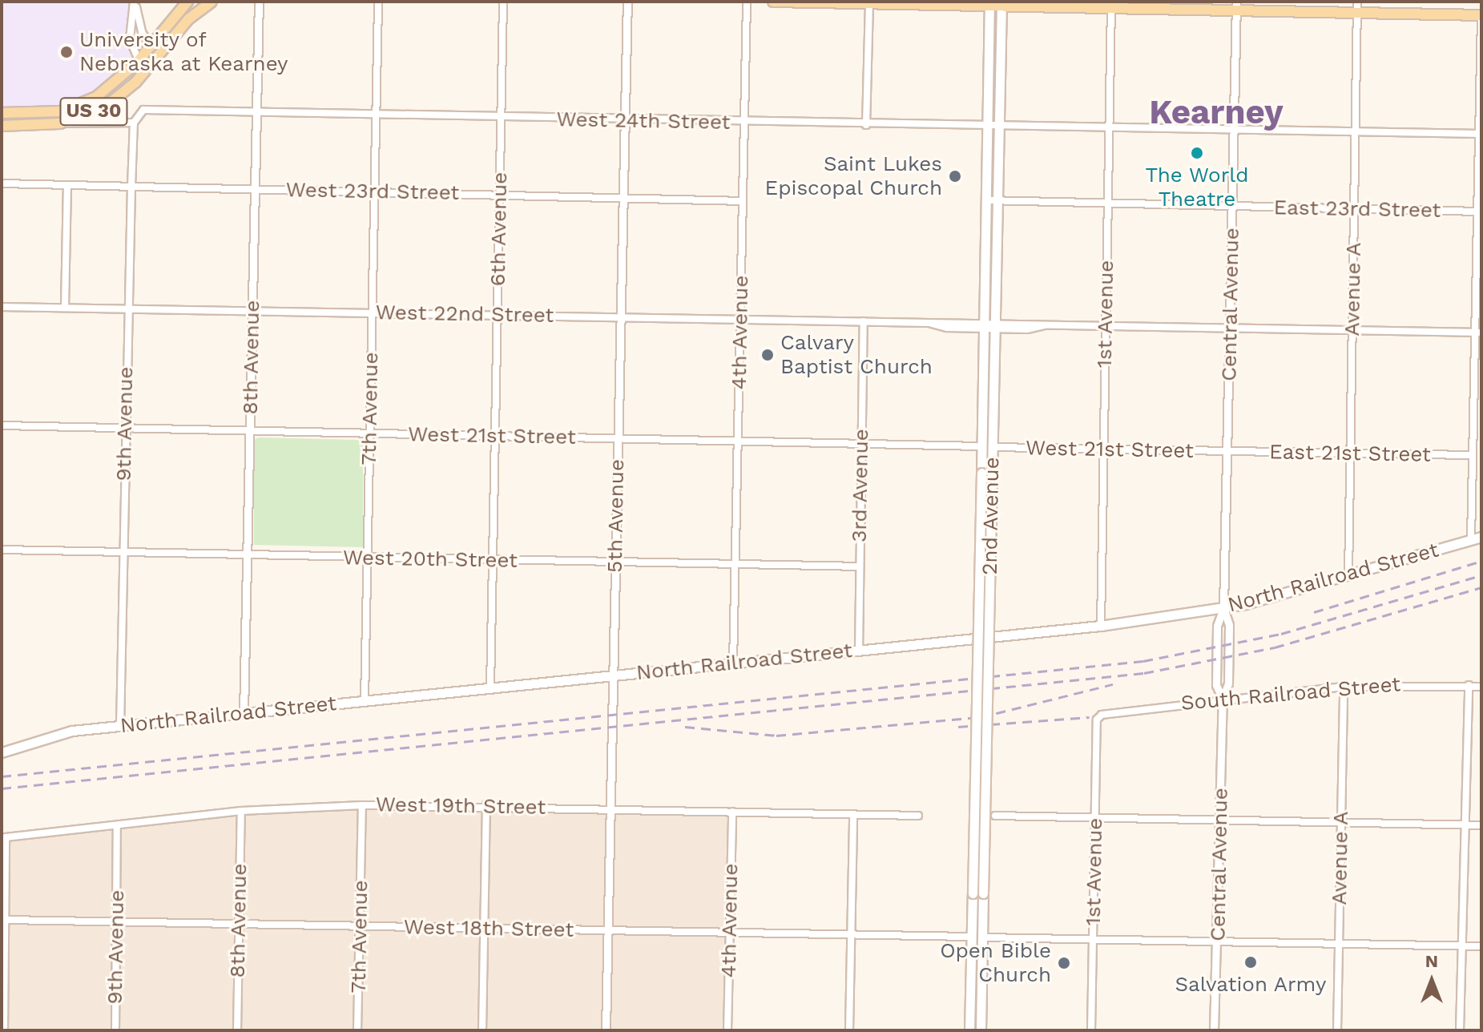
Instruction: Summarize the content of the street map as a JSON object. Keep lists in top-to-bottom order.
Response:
{
  "streets": {
    "main road": [
      "US 30",
      "West 24th Street",
      "2nd Avenue",
      "North Railroad Street"
    ],
    "street": [
      "West 23rd Street",
      "East 23rd Street",
      "6th Avenue",
      "Avenue A",
      "Central Avenue",
      "West 22nd Street",
      "1st Avenue",
      "4th Avenue",
      "8th Avenue",
      "7th Avenue",
      "9th Avenue",
      "West 21st Street",
      "East 21st Street",
      "3rd Avenue",
      "5th Avenue",
      "West 20th Street",
      "South Railroad Street",
      "West 19th Street",
      "West 18th Street"
    ]
  },
  "crossings": [
    ["West 24th Street", "6th Avenue"],
    ["West 24th Street", "Avenue A"],
    ["West 24th Street", "Central Avenue"],
    ["West 24th Street", "1st Avenue"],
    ["West 24th Street", "4th Avenue"],
    ["West 24th Street", "8th Avenue"],
    ["West 24th Street", "7th Avenue"],
    ["West 24th Street", "9th Avenue"],
    ["West 24th Street", "5th Avenue"],
    ["West 24th Street", "2nd Avenue"],
    ["West 23rd Street", "6th Avenue"],
    ["West 23rd Street", "4th Avenue"],
    ["West 23rd Street", "8th Avenue"],
    ["West 23rd Street", "7th Avenue"],
    ["West 23rd Street", "9th Avenue"],
    ["West 23rd Street", "5th Avenue"],
    ["East 23rd Street", "Avenue A"],
    ["East 23rd Street", "Central Avenue"],
    ["6th Avenue", "West 22nd Street"],
    ["6th Avenue", "West 21st Street"],
    ["6th Avenue", "West 20th Street"],
    ["6th Avenue", "North Railroad Street"],
    ["Avenue A", "West 22nd Street"],
    ["Avenue A", "East 21st Street"],
    ["Avenue A", "North Railroad Street"],
    ["Avenue A", "South Railroad Street"],
    ["Avenue A", "West 18th Street"],
    ["Central Avenue", "West 22nd Street"],
    ["Central Avenue", "West 21st Street"],
    ["Central Avenue", "East 21st Street"],
    ["Central Avenue", "North Railroad Street"],
    ["Central Avenue", "South Railroad Street"],
    ["Central Avenue", "West 18th Street"],
    ["West 22nd Street", "1st Avenue"],
    ["West 22nd Street", "4th Avenue"],
    ["West 22nd Street", "8th Avenue"],
    ["West 22nd Street", "7th Avenue"],
    ["West 22nd Street", "9th Avenue"],
    ["West 22nd Street", "3rd Avenue"],
    ["West 22nd Street", "5th Avenue"],
    ["West 22nd Street", "2nd Avenue"],
    ["1st Avenue", "West 21st Street"],
    ["1st Avenue", "North Railroad Street"],
    ["1st Avenue", "South Railroad Street"],
    ["1st Avenue", "West 18th Street"],
    ["4th Avenue", "West 21st Street"],
    ["4th Avenue", "West 20th Street"],
    ["4th Avenue", "North Railroad Street"],
    ["4th Avenue", "West 19th Street"],
    ["4th Avenue", "West 18th Street"],
    ["8th Avenue", "West 21st Street"],
    ["8th Avenue", "West 20th Street"],
    ["8th Avenue", "North Railroad Street"],
    ["8th Avenue", "West 19th Street"],
    ["8th Avenue", "West 18th Street"],
    ["7th Avenue", "West 21st Street"],
    ["7th Avenue", "West 20th Street"],
    ["7th Avenue", "North Railroad Street"],
    ["7th Avenue", "West 19th Street"],
    ["7th Avenue", "West 18th Street"],
    ["9th Avenue", "West 21st Street"],
    ["9th Avenue", "West 20th Street"],
    ["9th Avenue", "North Railroad Street"],
    ["9th Avenue", "West 19th Street"],
    ["9th Avenue", "West 18th Street"],
    ["West 21st Street", "East 21st Street"],
    ["West 21st Street", "3rd Avenue"],
    ["West 21st Street", "5th Avenue"],
    ["West 21st Street", "2nd Avenue"],
    ["3rd Avenue", "West 20th Street"],
    ["3rd Avenue", "North Railroad Street"],
    ["5th Avenue", "West 20th Street"],
    ["5th Avenue", "North Railroad Street"],
    ["5th Avenue", "West 19th Street"],
    ["5th Avenue", "West 18th Street"],
    ["2nd Avenue", "West 18th Street"],
    ["West 19th Street", "West 18th Street"]
  ],
  "districts": ["Kearney"],
  "places": [
    "University of Nebraska at Kearney",
    "The World Theatre",
    "Saint Lukes Episcopal Church",
    "Calvary Baptist Church",
    "Salvation Army",
    "Open Bible Church"
  ],
  "north": "top"
}
